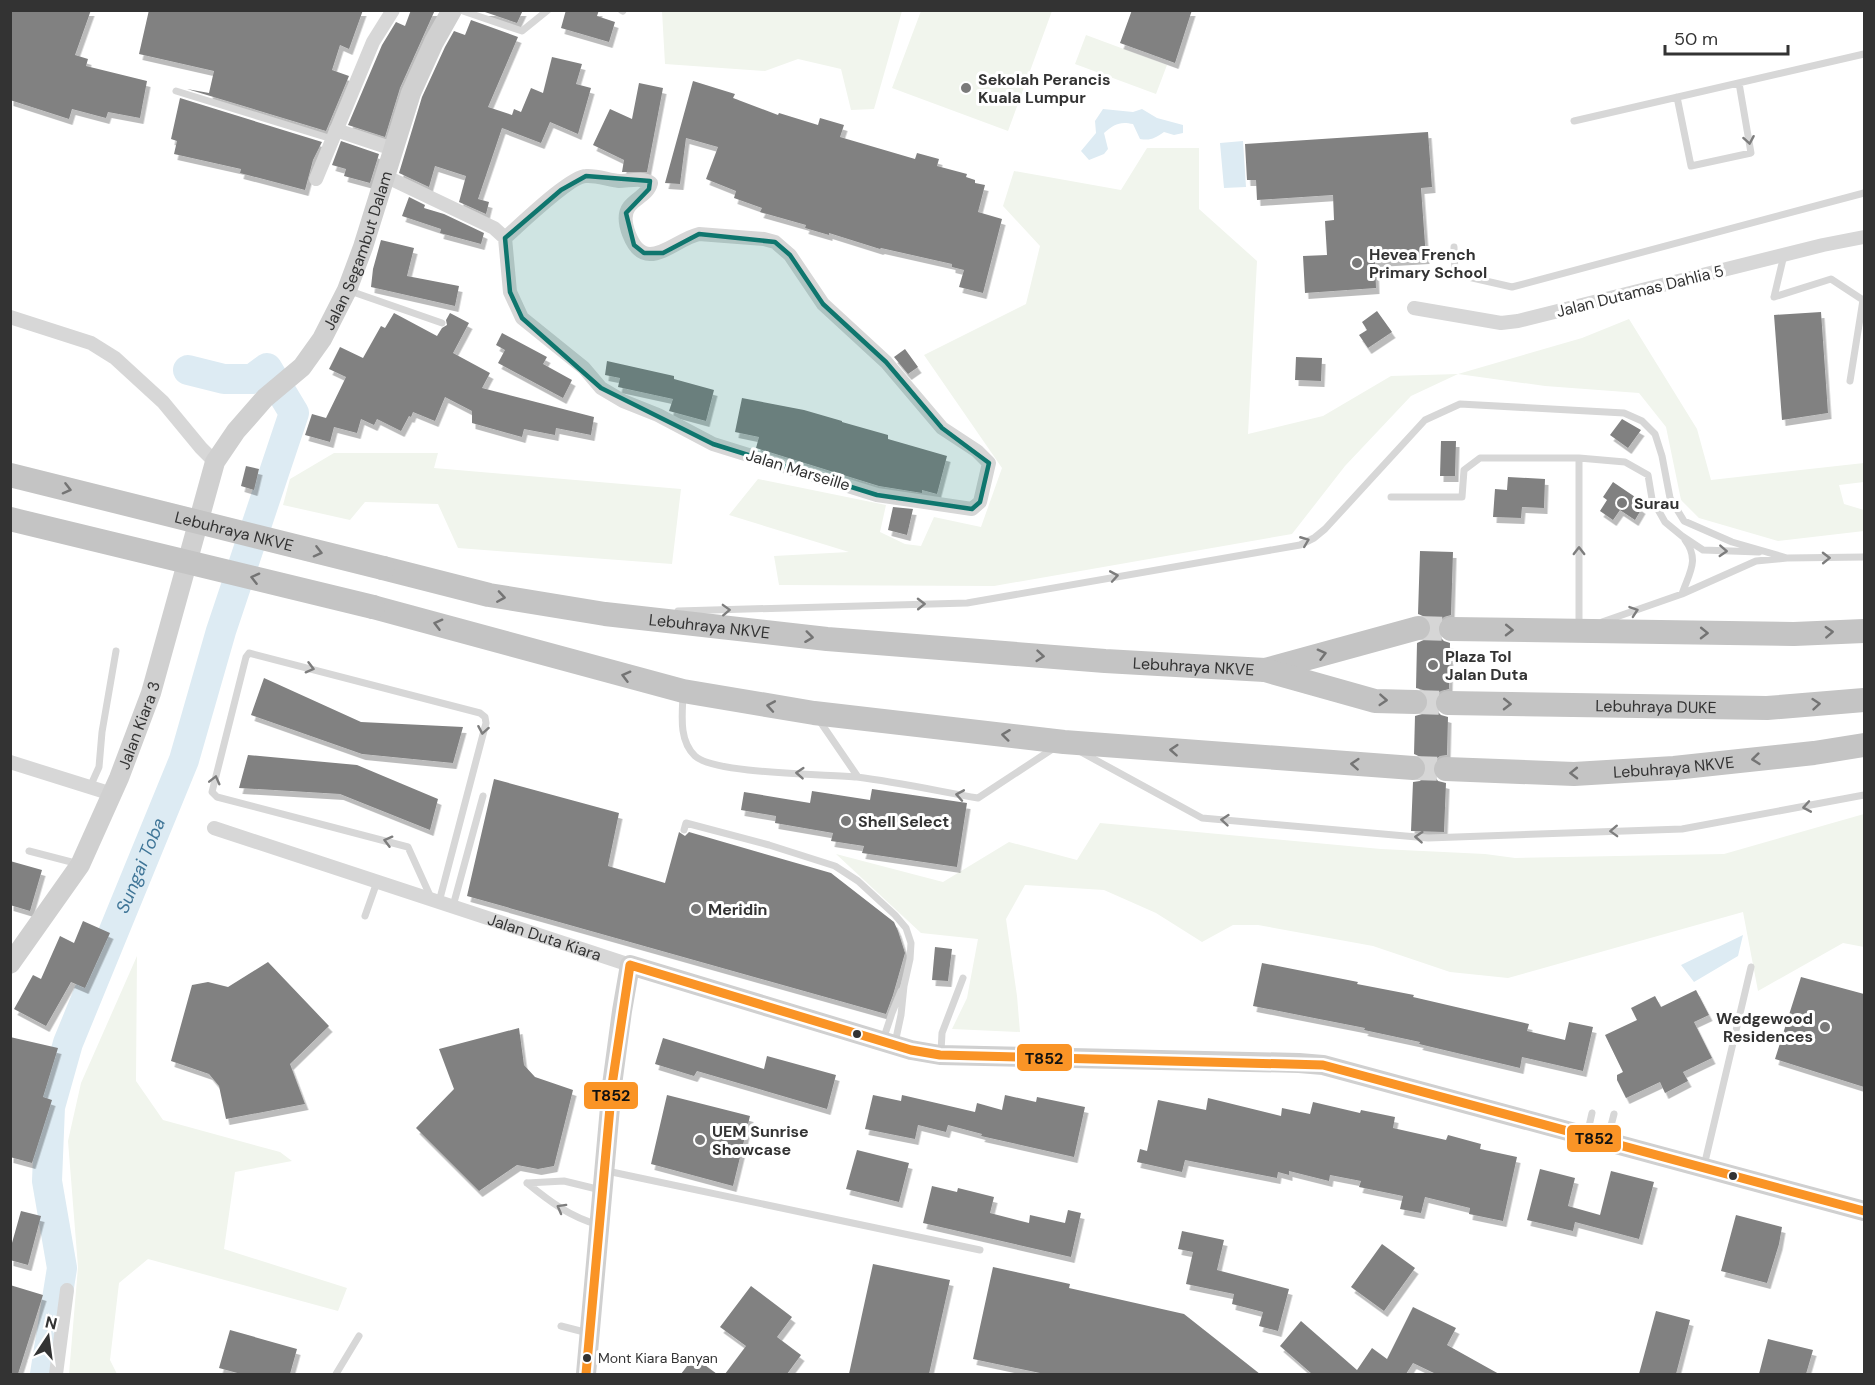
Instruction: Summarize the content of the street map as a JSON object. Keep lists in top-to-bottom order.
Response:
{
  "streets": {
    "highway": ["Lebuhraya NKVE", "Lebuhraya DUKE"],
    "main road": ["Jalan Segambut Dalam", "Jalan Kiara 3", "Jalan Duta Kiara"],
    "street": ["Jalan Dutamas Dahlia 5", "Jalan Marseille"]
  },
  "crossings": [
    ["Jalan Segambut Dalam", "Jalan Kiara 3"]
  ],
  "water": ["Sungai Toba"],
  "places": [
    "Sekolah Perancis Kuala Lumpur",
    "Hevea French Primary School",
    "Surau",
    "Plaza Tol Jalan Duta",
    "Shell Select",
    "Meridin",
    "Wedgewood Residences",
    "UEM Sunrise Showcase",
    "Mont Kiara Banyan"
  ],
  "lines": ["transit line T852"],
  "scale_bar": "50 m",
  "north": "top"
}
